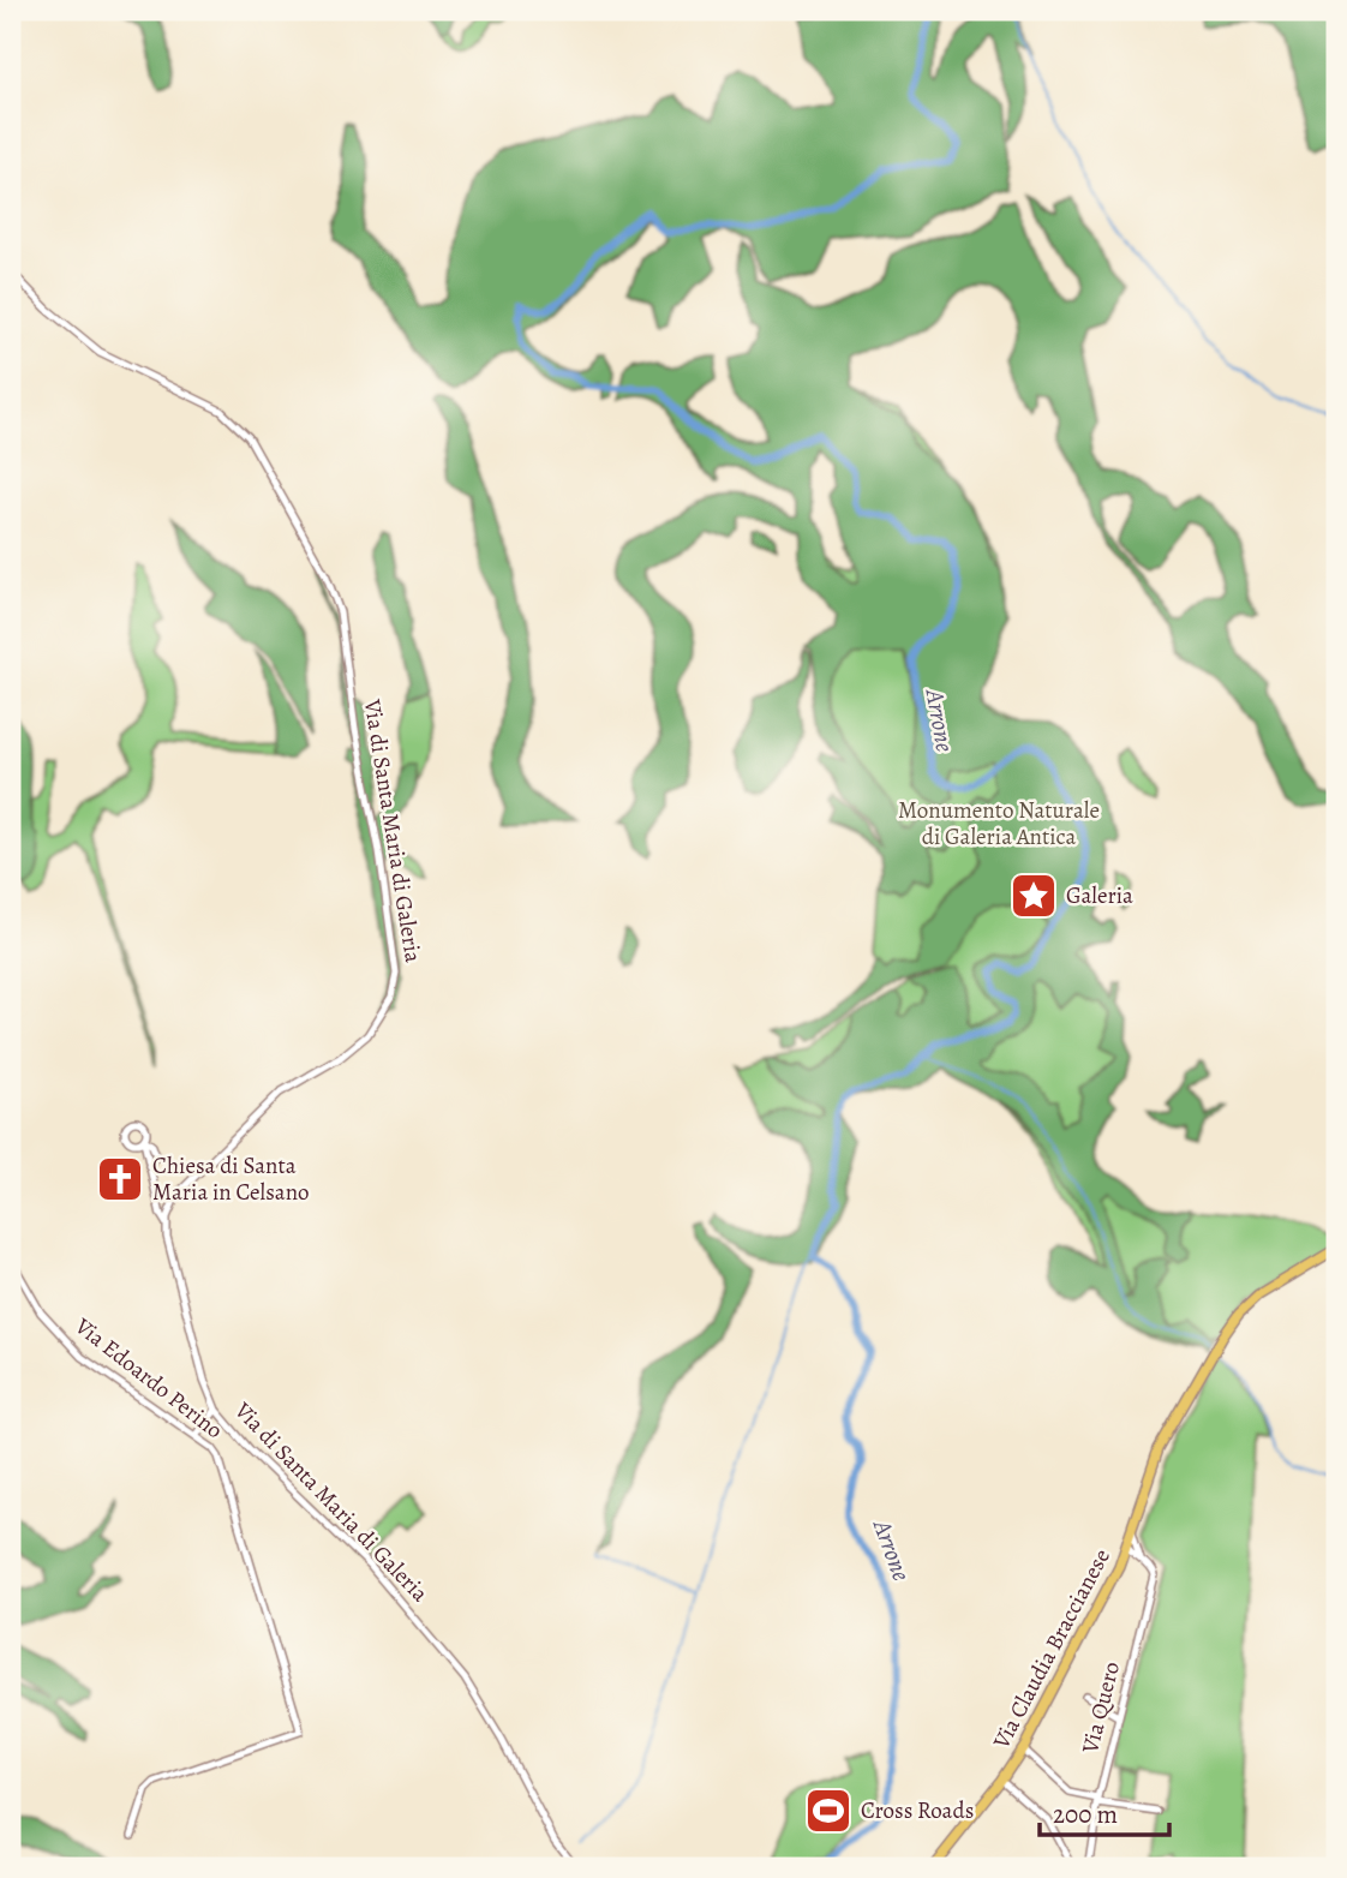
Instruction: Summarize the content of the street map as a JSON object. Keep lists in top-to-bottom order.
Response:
{
  "streets": {
    "main road": ["Via Claudia Braccianese"],
    "street": ["Via di Santa Maria di Galeria", "Via Edoardo Perino", "Via Quero"]
  },
  "crossings": [
    ["Via Claudia Braccianese", "Via Quero"]
  ],
  "water": ["Arrone"],
  "parks": ["Monumento Naturale di Galeria Antica"],
  "places": {
    "place": ["Galeria"],
    "church": ["Chiesa di Santa Maria in Celsano"],
    "sports": ["Cross Roads"]
  },
  "scale_bar": "200 m"
}
